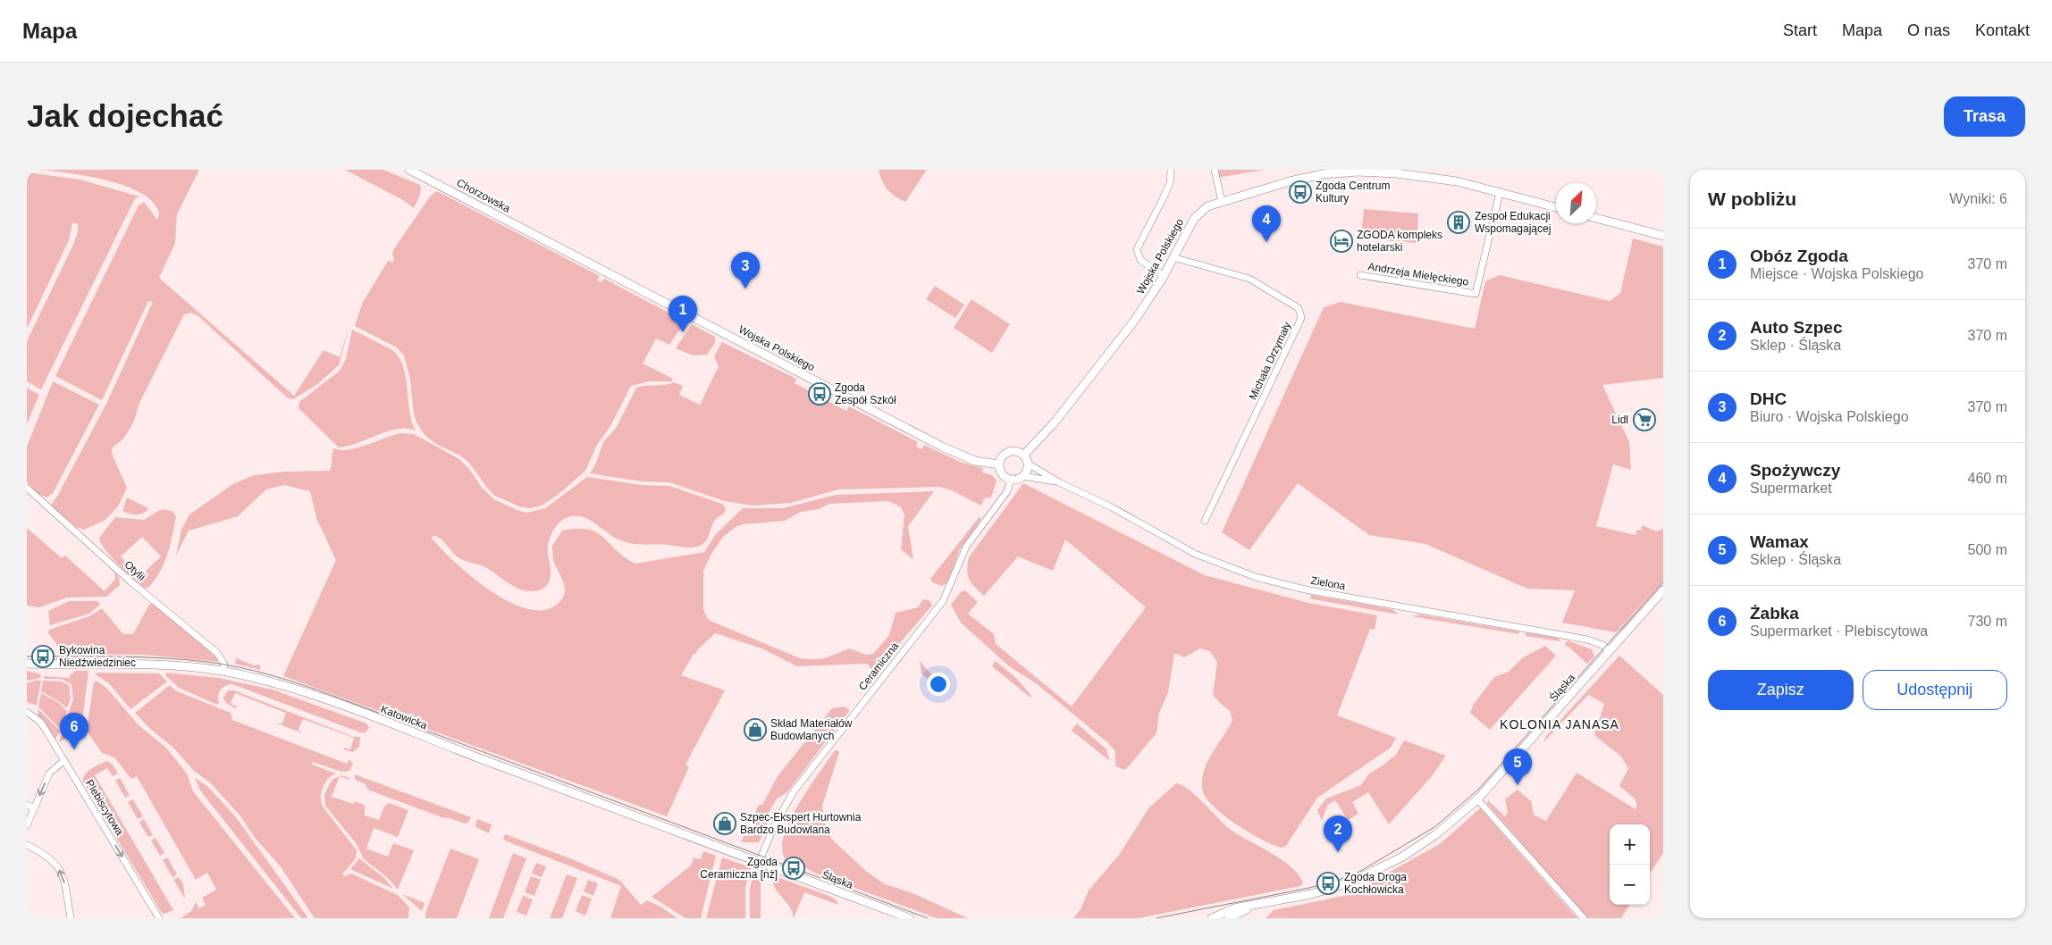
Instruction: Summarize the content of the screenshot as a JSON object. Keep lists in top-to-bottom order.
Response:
{
  "streets": {
    "street": [
      "Chorzowska",
      "Wojska Polskiego",
      "Andrzeja Mielęckiego",
      "Michała Drzymały",
      "Otylii",
      "Zielona",
      "Ceramiczna",
      "Śląska",
      "Katowicka",
      "Plebiscytowa"
    ]
  },
  "crossings": [
    ["Chorzowska", "Wojska Polskiego"],
    ["Wojska Polskiego", "Andrzeja Mielęckiego"],
    ["Wojska Polskiego", "Michała Drzymały"],
    ["Wojska Polskiego", "Zielona"],
    ["Wojska Polskiego", "Ceramiczna"],
    ["Otylii", "Katowicka"],
    ["Zielona", "Ceramiczna"],
    ["Zielona", "Śląska"],
    ["Ceramiczna", "Śląska"],
    ["Ceramiczna", "Katowicka"],
    ["Śląska", "Katowicka"]
  ],
  "one_way": ["Plebiscytowa"],
  "districts": ["KOLONIA JANASA"],
  "places": {
    "bus stop": [
      "Zgoda Centrum Kultury",
      "Zgoda Zespół Szkół",
      "Bykowina Niedźwiedziniec",
      "Zgoda Ceramiczna [nż]",
      "Zgoda Droga Kochłowicka"
    ],
    "building": ["Zespoł Edukacji Wspomagającej"],
    "hotel": ["ZGODA kompleks hotelarski"],
    "supermarket": ["Lidl"],
    "shop": ["Skład Materiałów Budowlanych", "Szpec-Ekspert Hurtownia Bardzo Budowlana"]
  },
  "north": "top right",
  "page": {
    "header": "Mapa",
    "nav": [
      "Start",
      "Mapa",
      "O nas",
      "Kontakt"
    ],
    "buttons": [
      "Trasa",
      ["Zapisz", "Udostępnij"]
    ],
    "title": "Jak dojechać",
    "heading": ["W pobliżu", "Wyniki: 6"],
    "pins": [
      "4",
      "3",
      "1",
      "6",
      "5",
      "2"
    ],
    "list": [
      {
        "mark": "1",
        "name": "Obóz Zgoda",
        "note": "Miejsce · Wojska Polskiego",
        "value": "370 m"
      },
      {
        "mark": "2",
        "name": "Auto Szpec",
        "note": "Sklep · Śląska",
        "value": "370 m"
      },
      {
        "mark": "3",
        "name": "DHC",
        "note": "Biuro · Wojska Polskiego",
        "value": "370 m"
      },
      {
        "mark": "4",
        "name": "Spożywczy",
        "note": "Supermarket",
        "value": "460 m"
      },
      {
        "mark": "5",
        "name": "Wamax",
        "note": "Sklep · Śląska",
        "value": "500 m"
      },
      {
        "mark": "6",
        "name": "Żabka",
        "note": "Supermarket · Plebiscytowa",
        "value": "730 m"
      }
    ],
    "map_buttons": ["+", "−"]
  }
}
